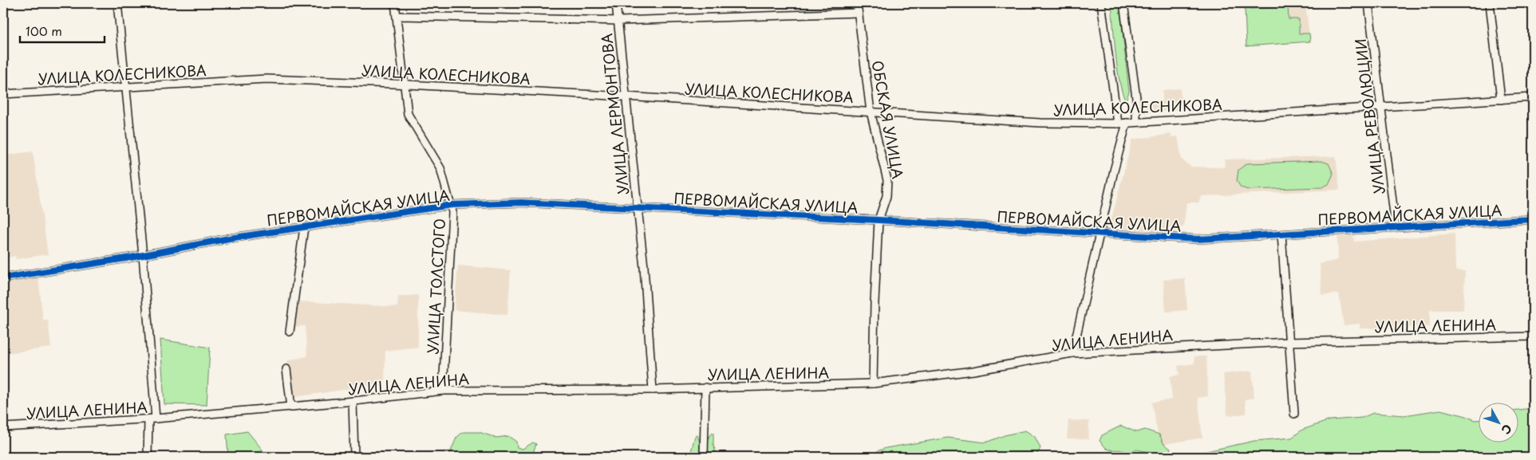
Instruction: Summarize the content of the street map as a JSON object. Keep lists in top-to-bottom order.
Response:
{
  "streets": {
    "street": [
      "УЛИЦА КОЛЕСНИКОВА",
      "УЛИЦА ЛЕРМОНТОВА",
      "УЛИЦА РЕВОЛЮЦИИ",
      "ОБСКАЯ УЛИЦА",
      "ПЕРВОМАЙСКАЯ УЛИЦА",
      "УЛИЦА ТОЛСТОГО",
      "УЛИЦА ЛЕНИНА"
    ]
  },
  "crossings": [
    ["УЛИЦА КОЛЕСНИКОВА", "УЛИЦА ЛЕРМОНТОВА"],
    ["УЛИЦА КОЛЕСНИКОВА", "УЛИЦА РЕВОЛЮЦИИ"],
    ["УЛИЦА КОЛЕСНИКОВА", "ОБСКАЯ УЛИЦА"],
    ["УЛИЦА КОЛЕСНИКОВА", "УЛИЦА ТОЛСТОГО"],
    ["УЛИЦА ЛЕРМОНТОВА", "ПЕРВОМАЙСКАЯ УЛИЦА"],
    ["УЛИЦА ЛЕРМОНТОВА", "УЛИЦА ЛЕНИНА"],
    ["УЛИЦА РЕВОЛЮЦИИ", "ПЕРВОМАЙСКАЯ УЛИЦА"],
    ["ОБСКАЯ УЛИЦА", "ПЕРВОМАЙСКАЯ УЛИЦА"],
    ["ОБСКАЯ УЛИЦА", "УЛИЦА ЛЕНИНА"],
    ["ПЕРВОМАЙСКАЯ УЛИЦА", "УЛИЦА ТОЛСТОГО"],
    ["УЛИЦА ТОЛСТОГО", "УЛИЦА ЛЕНИНА"]
  ],
  "scale_bar": "100 m",
  "north": "bottom right"
}
